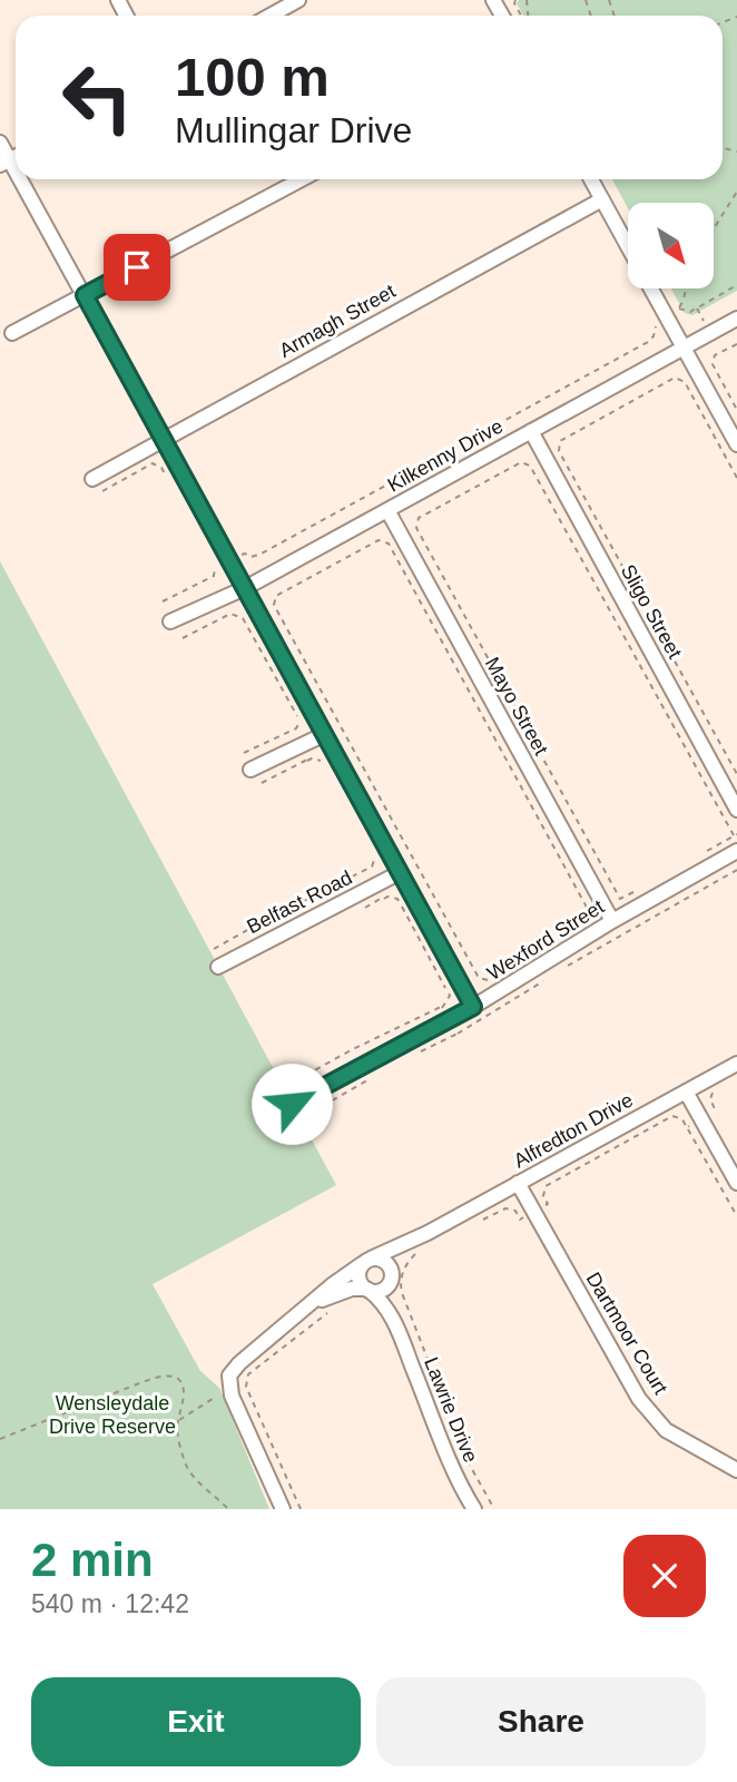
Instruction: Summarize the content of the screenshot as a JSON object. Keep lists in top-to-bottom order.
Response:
{
  "streets": {
    "street": [
      "Armagh Street",
      "Kilkenny Drive",
      "Sligo Street",
      "Mayo Street",
      "Belfast Road",
      "Wexford Street",
      "Alfredton Drive",
      "Dartmoor Court",
      "Lawrie Drive"
    ]
  },
  "crossings": [
    ["Kilkenny Drive", "Sligo Street"],
    ["Kilkenny Drive", "Mayo Street"],
    ["Mayo Street", "Wexford Street"],
    ["Alfredton Drive", "Dartmoor Court"],
    ["Alfredton Drive", "Lawrie Drive"]
  ],
  "parks": ["Wensleydale Drive Reserve"],
  "north": "bottom right",
  "page": {
    "turn": ["100 m", "Mullingar Drive"],
    "heading": ["2 min", "540 m · 12:42"],
    "buttons": ["Exit", "Share"]
  }
}
